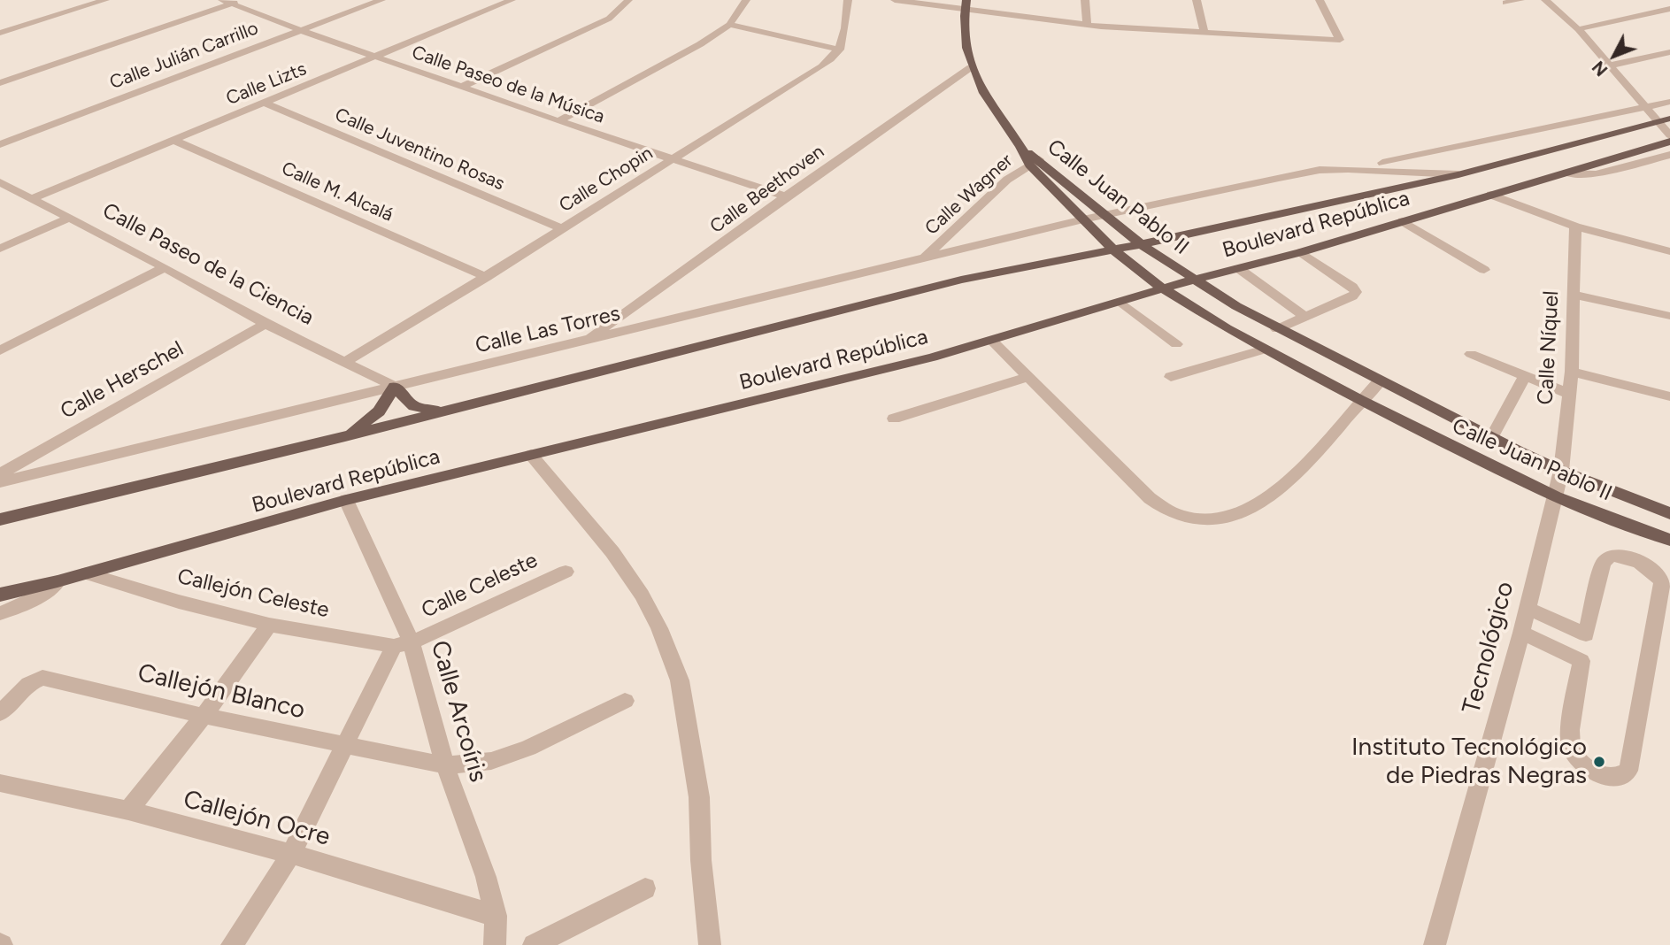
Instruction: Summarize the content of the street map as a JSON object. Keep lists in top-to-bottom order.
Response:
{
  "streets": {
    "main road": ["Calle Juan Pablo II", "Boulevard República"],
    "street": [
      "Calle Julián Carrillo",
      "Calle Lizts",
      "Calle Paseo de la Música",
      "Calle Juventino Rosas",
      "Calle Chopin",
      "Calle Beethoven",
      "Calle M. Alcalá",
      "Calle Wagner",
      "Calle Paseo de la Ciencia",
      "Calle Las Torres",
      "Calle Níquel",
      "Calle Herschel",
      "Calle Celeste",
      "Callejón Celeste",
      "Tecnológico",
      "Callejón Blanco",
      "Calle Arcoíris",
      "Callejón Ocre"
    ]
  },
  "crossings": [
    ["Calle Julián Carrillo", "Calle Paseo de la Música"],
    ["Calle Lizts", "Calle Paseo de la Música"],
    ["Calle Lizts", "Calle Juventino Rosas"],
    ["Calle Lizts", "Calle M. Alcalá"],
    ["Calle Lizts", "Calle Paseo de la Ciencia"],
    ["Calle Paseo de la Música", "Calle Chopin"],
    ["Calle Paseo de la Música", "Calle Beethoven"],
    ["Calle Juventino Rosas", "Calle Chopin"],
    ["Calle Chopin", "Calle M. Alcalá"],
    ["Calle Chopin", "Calle Paseo de la Ciencia"],
    ["Calle Beethoven", "Calle Las Torres"],
    ["Calle Wagner", "Calle Juan Pablo II"],
    ["Calle Wagner", "Calle Las Torres"],
    ["Calle Juan Pablo II", "Boulevard República"],
    ["Calle Juan Pablo II", "Calle Las Torres"],
    ["Calle Juan Pablo II", "Calle Níquel"],
    ["Calle Juan Pablo II", "Tecnológico"],
    ["Boulevard República", "Callejón Celeste"],
    ["Boulevard República", "Calle Arcoíris"],
    ["Calle Paseo de la Ciencia", "Calle Las Torres"],
    ["Calle Paseo de la Ciencia", "Calle Herschel"],
    ["Calle Níquel", "Tecnológico"],
    ["Calle Celeste", "Callejón Celeste"],
    ["Calle Celeste", "Calle Arcoíris"],
    ["Callejón Celeste", "Calle Arcoíris"],
    ["Callejón Blanco", "Calle Arcoíris"],
    ["Calle Arcoíris", "Callejón Ocre"]
  ],
  "places": ["Instituto Tecnológico de Piedras Negras"],
  "north": "bottom left"
}
